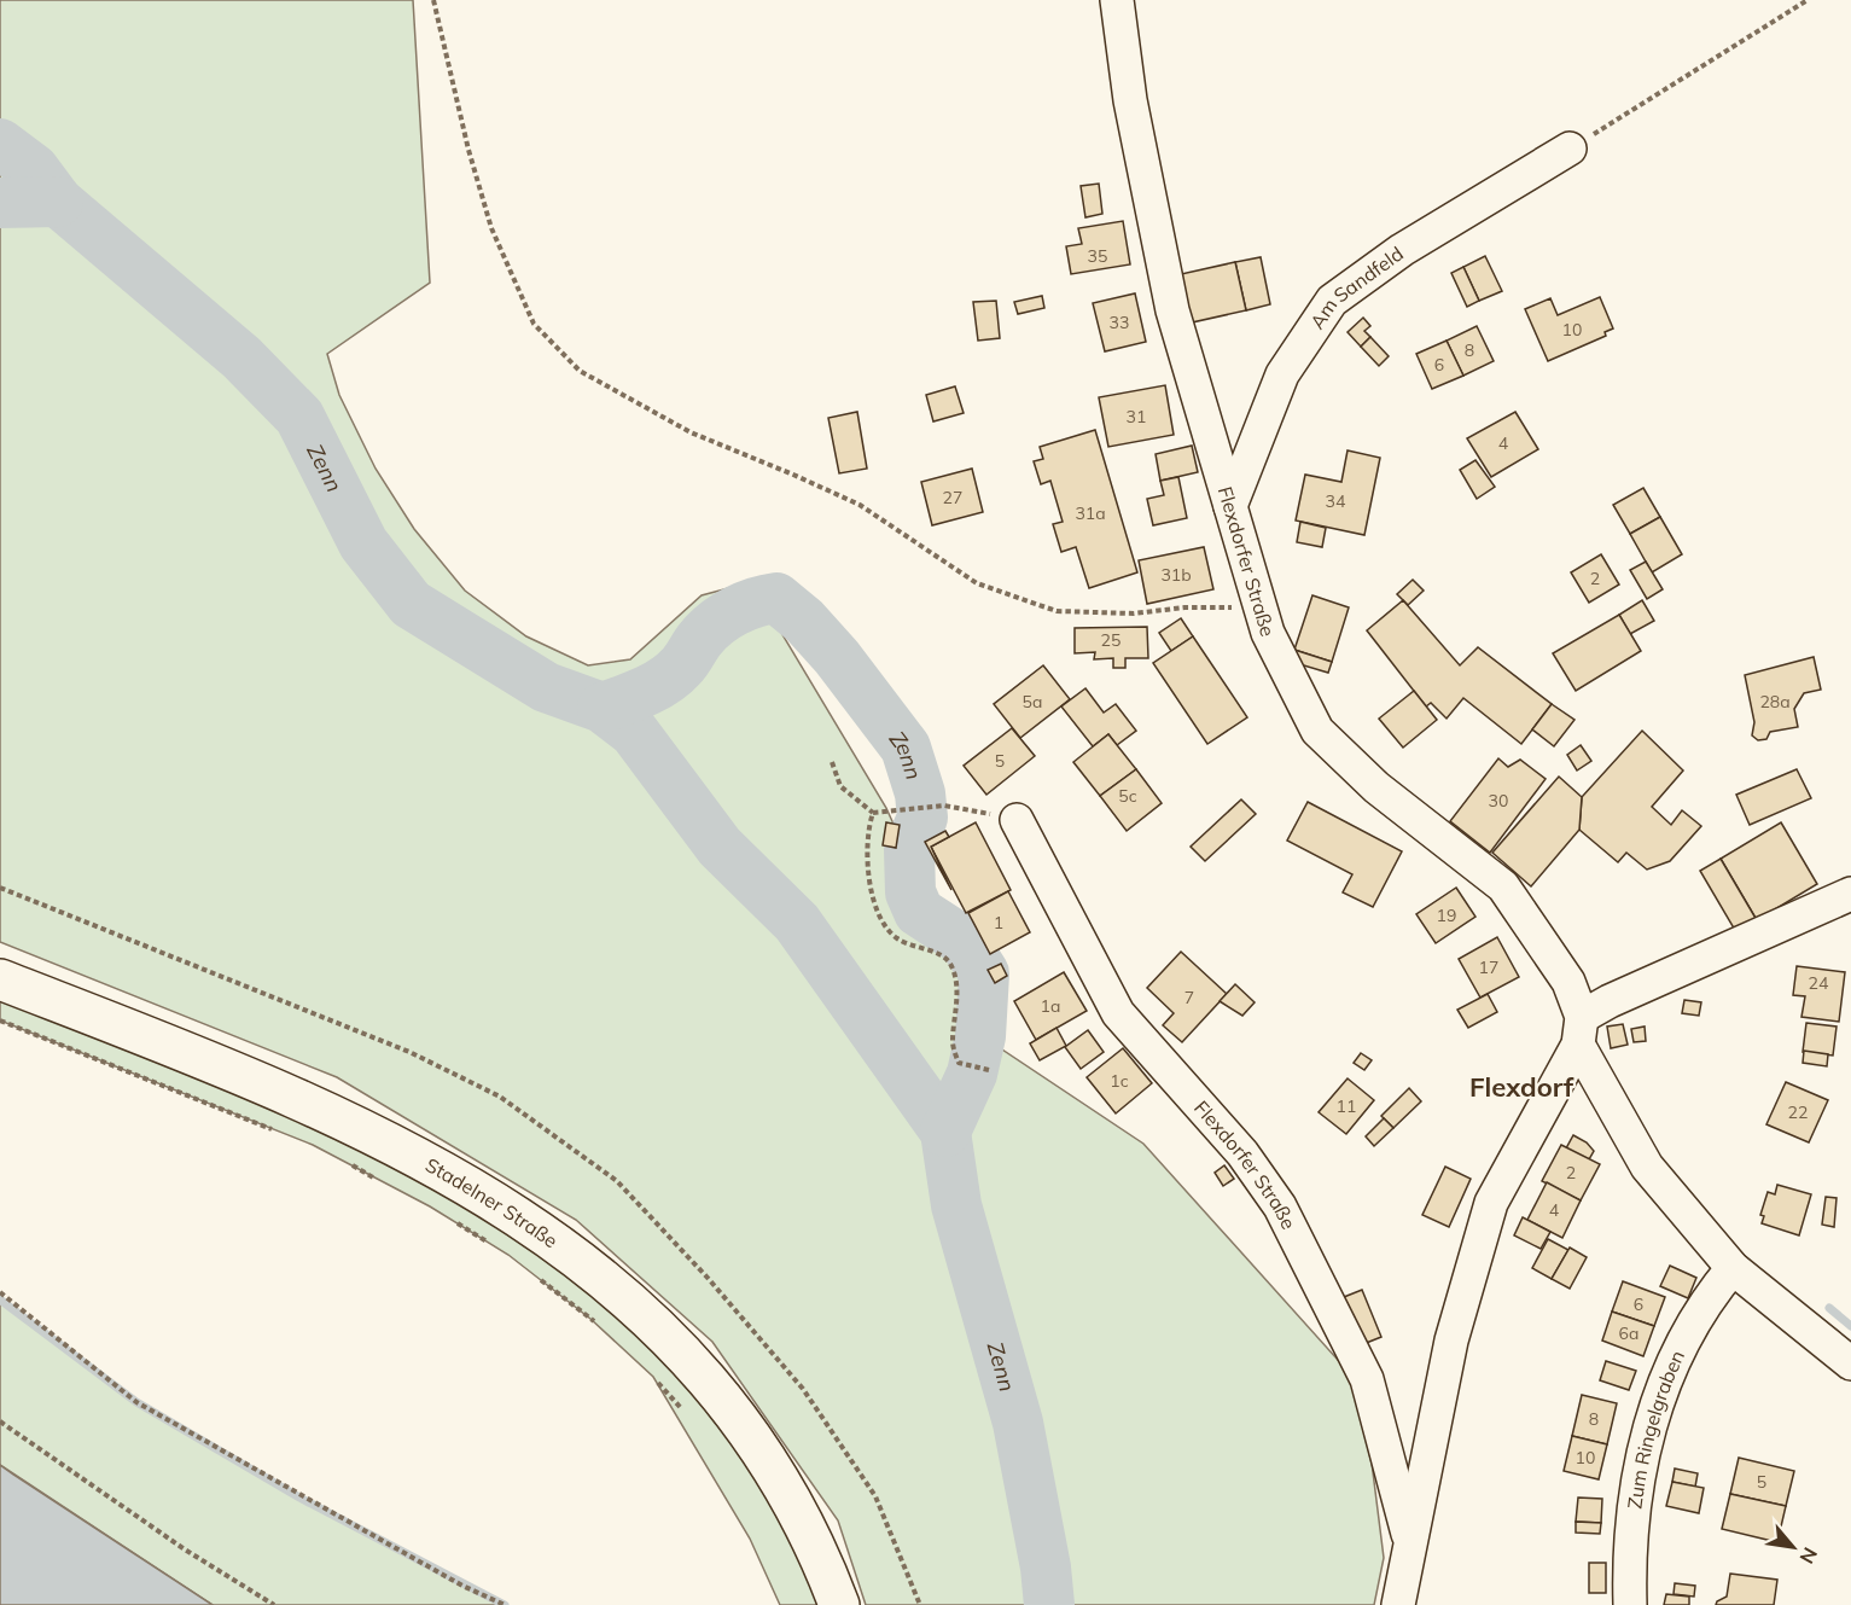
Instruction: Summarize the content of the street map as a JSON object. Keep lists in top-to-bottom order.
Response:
{
  "streets": {
    "main road": ["Stadelner Straße"],
    "street": ["Am Sandfeld", "Flexdorfer Straße", "Zum Ringelgraben"]
  },
  "crossings": [
    ["Am Sandfeld", "Flexdorfer Straße"],
    ["Flexdorfer Straße", "Zum Ringelgraben"]
  ],
  "districts": ["Flexdorf"],
  "water": ["Zenn"],
  "house_numbers": [
    "35",
    "33",
    "10",
    "8",
    "6",
    "31",
    "4",
    "27",
    "34",
    "31a",
    "31b",
    "2",
    "25",
    "5a",
    "28a",
    "5",
    "5c",
    "30",
    "19",
    "1",
    "17",
    "24",
    "7",
    "1a",
    "1c",
    "11",
    "22",
    "2",
    "4",
    "6",
    "6a",
    "8",
    "10",
    "5"
  ],
  "north": "bottom right"
}
